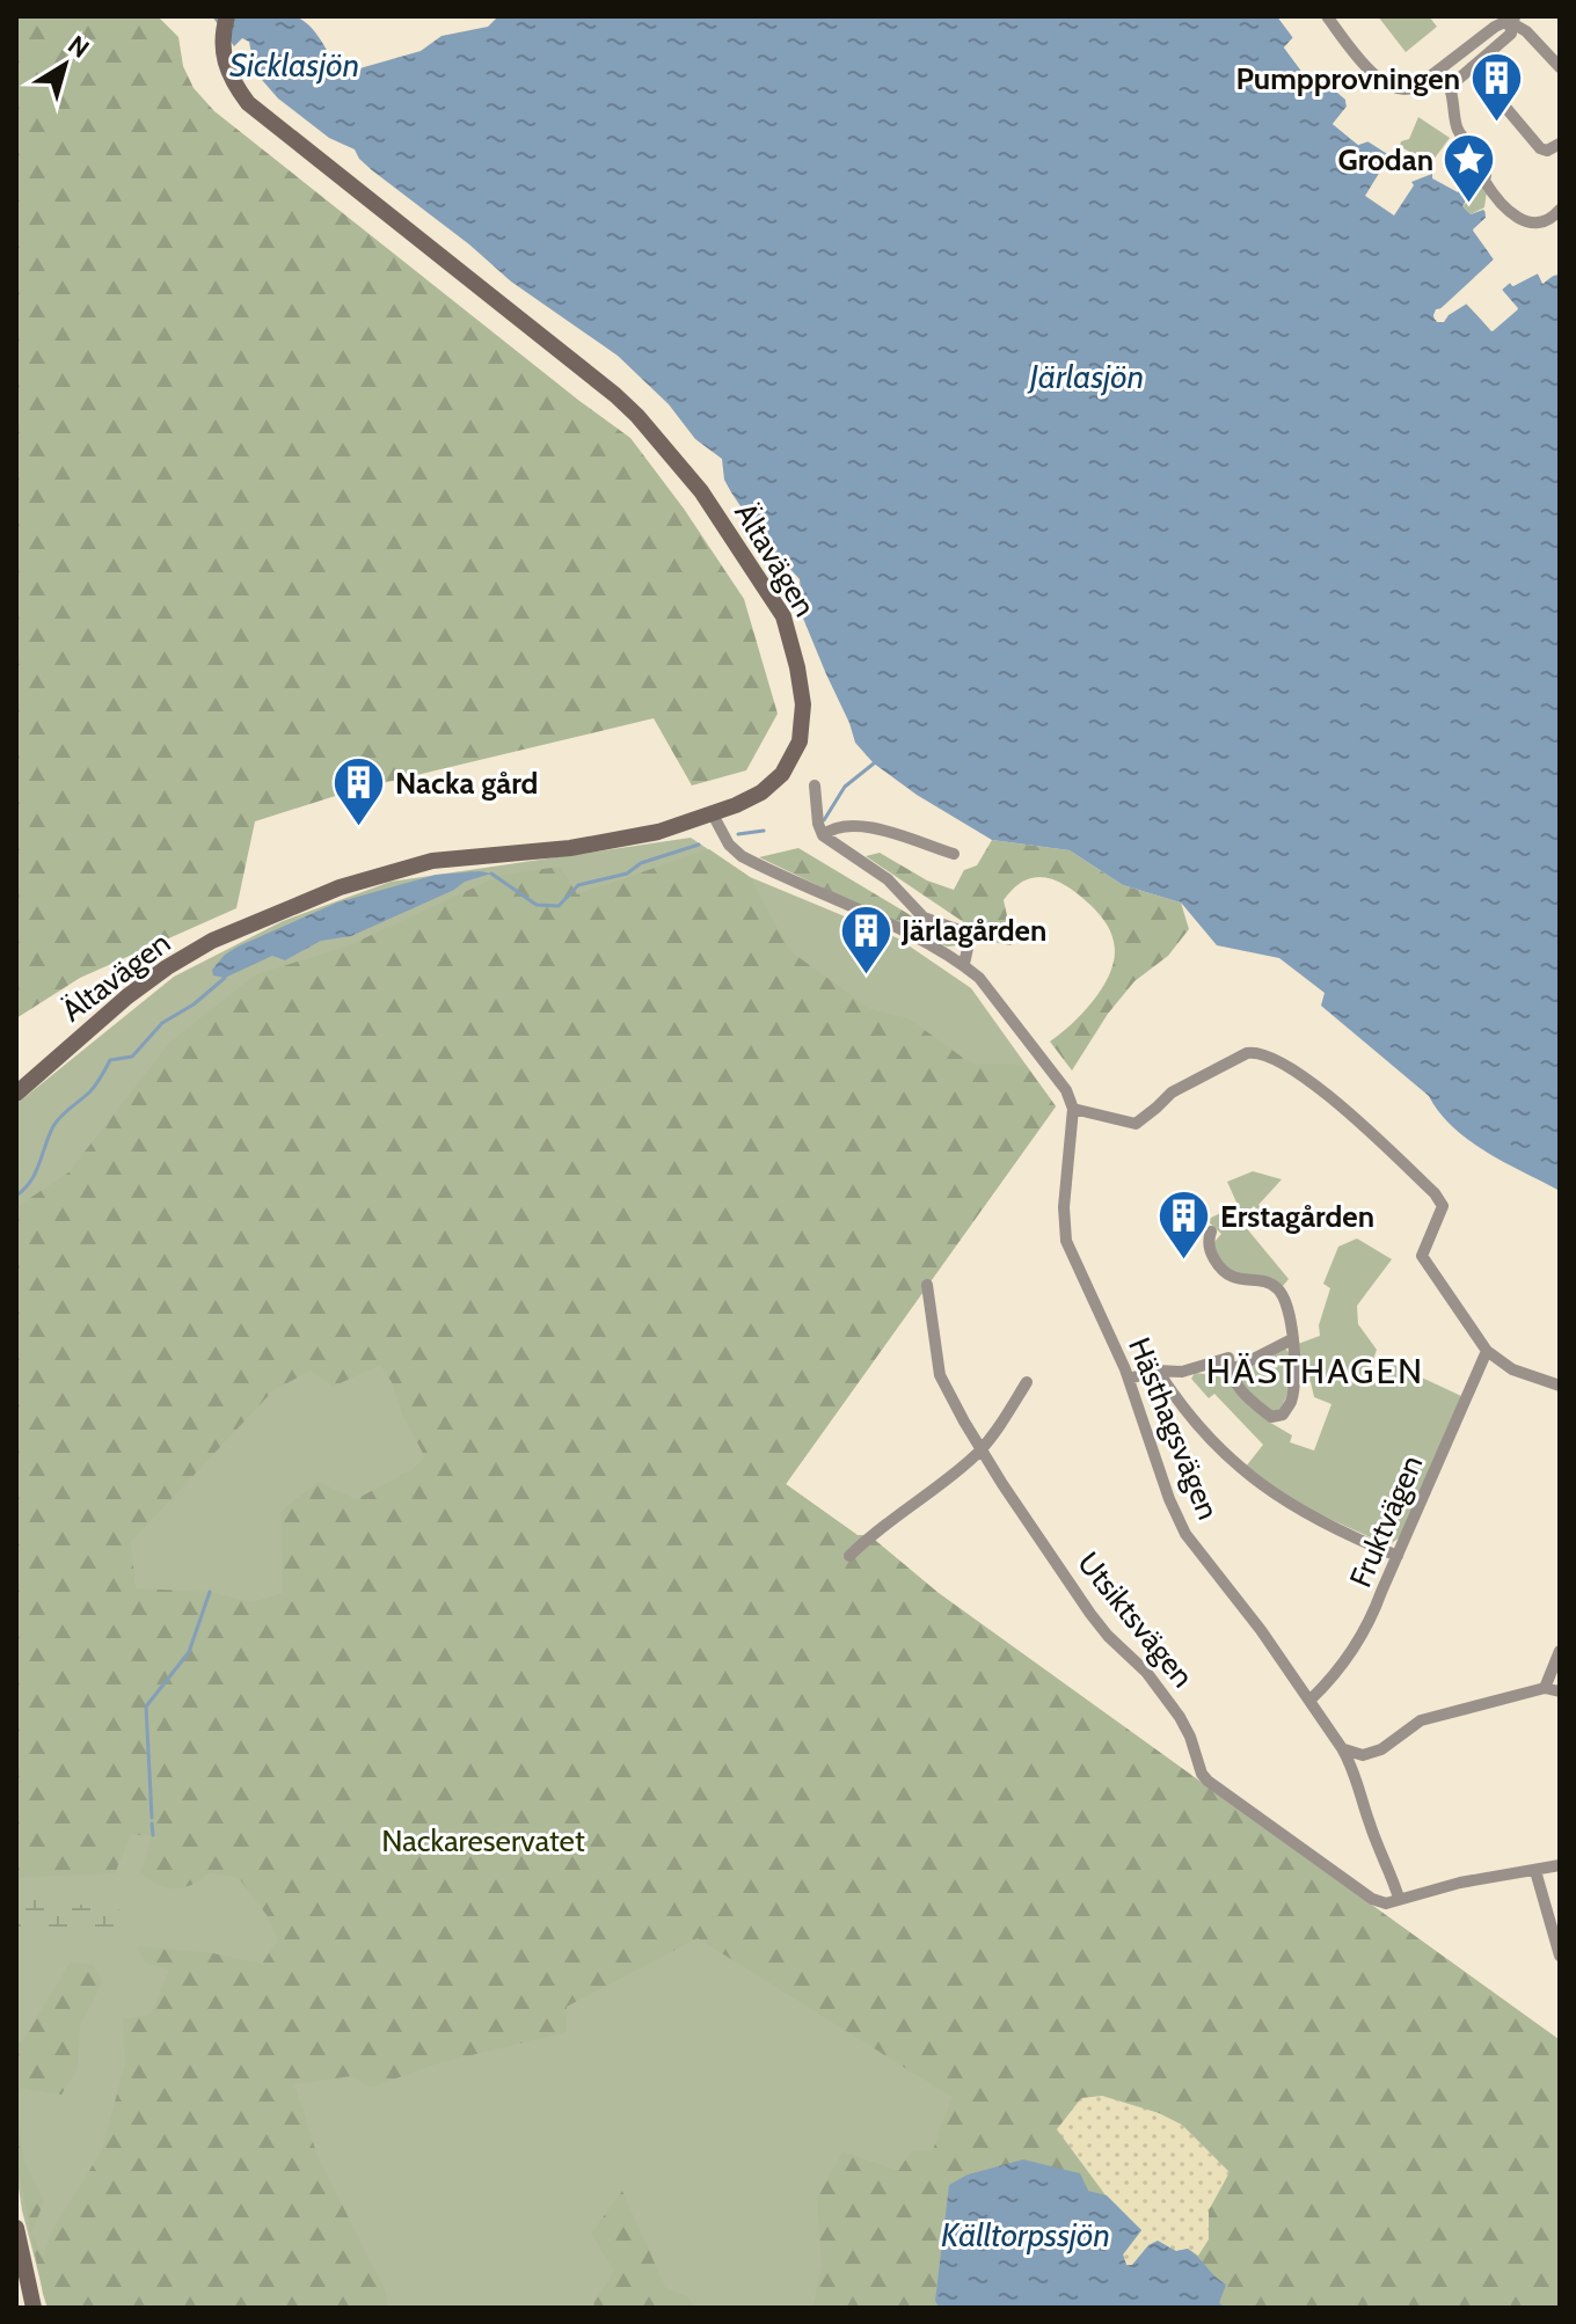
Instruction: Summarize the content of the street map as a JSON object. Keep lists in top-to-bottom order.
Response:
{
  "streets": {
    "main road": ["Ältavägen"],
    "street": ["Hästhagsvägen", "Fruktvägen", "Utsiktsvägen"]
  },
  "crossings": [
    ["Hästhagsvägen", "Fruktvägen"],
    ["Hästhagsvägen", "Utsiktsvägen"]
  ],
  "districts": ["HÄSTHAGEN"],
  "water": ["Sicklasjön", "Järlasjön", "Källtorpssjön"],
  "parks": ["Nackareservatet"],
  "places": {
    "building": [
      "Pumpprovningen",
      "Nacka gård",
      "Järlagården",
      "Erstagården"
    ],
    "place": ["Grodan"]
  },
  "north": "top right"
}
